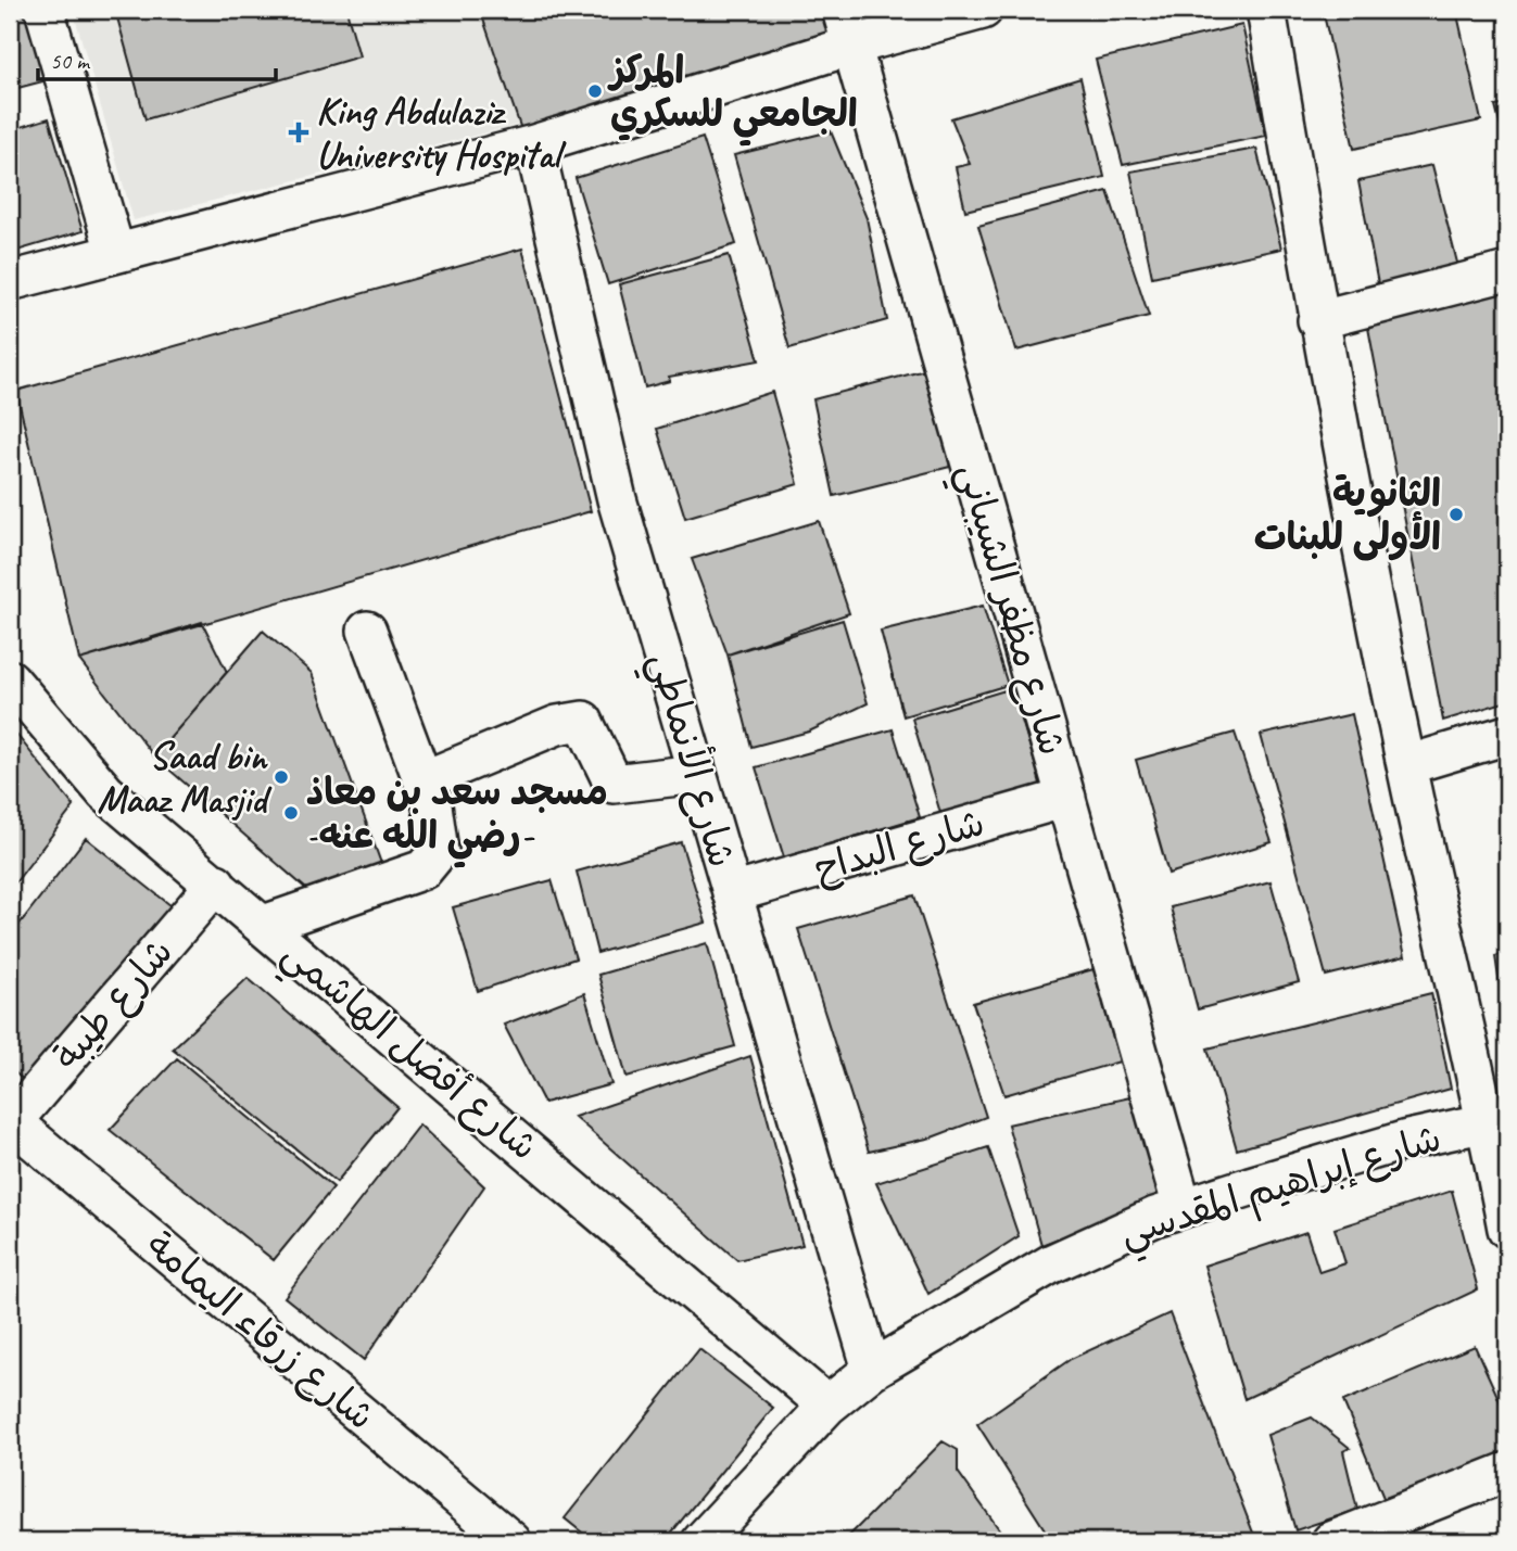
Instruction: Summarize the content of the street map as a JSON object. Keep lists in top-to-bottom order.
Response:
{
  "streets": {
    "street": [
      "شارع مظفر الشيباني",
      "شارع الأنماطي",
      "شارع البداح",
      "شارع طيبة",
      "شارع أفضل الهاشمي",
      "شارع إبراهيم المقدسي",
      "شارع زرقاء اليمامة"
    ]
  },
  "crossings": [
    ["شارع مظفر الشيباني", "شارع البداح"],
    ["شارع مظفر الشيباني", "شارع إبراهيم المقدسي"],
    ["شارع الأنماطي", "شارع البداح"],
    ["شارع الأنماطي", "شارع إبراهيم المقدسي"],
    ["شارع طيبة", "شارع أفضل الهاشمي"],
    ["شارع طيبة", "شارع زرقاء اليمامة"],
    ["شارع أفضل الهاشمي", "شارع إبراهيم المقدسي"]
  ],
  "places": {
    "other": [
      "المركز الجامعي للسكري",
      "الثانوية الأولى للبنات",
      "Saad bin Maaz Masjid",
      "مسجد سعد بن معاذ -رضي الله عنه-"
    ],
    "health": ["King Abdulaziz University Hospital"]
  },
  "scale_bar": "50 m"
}
